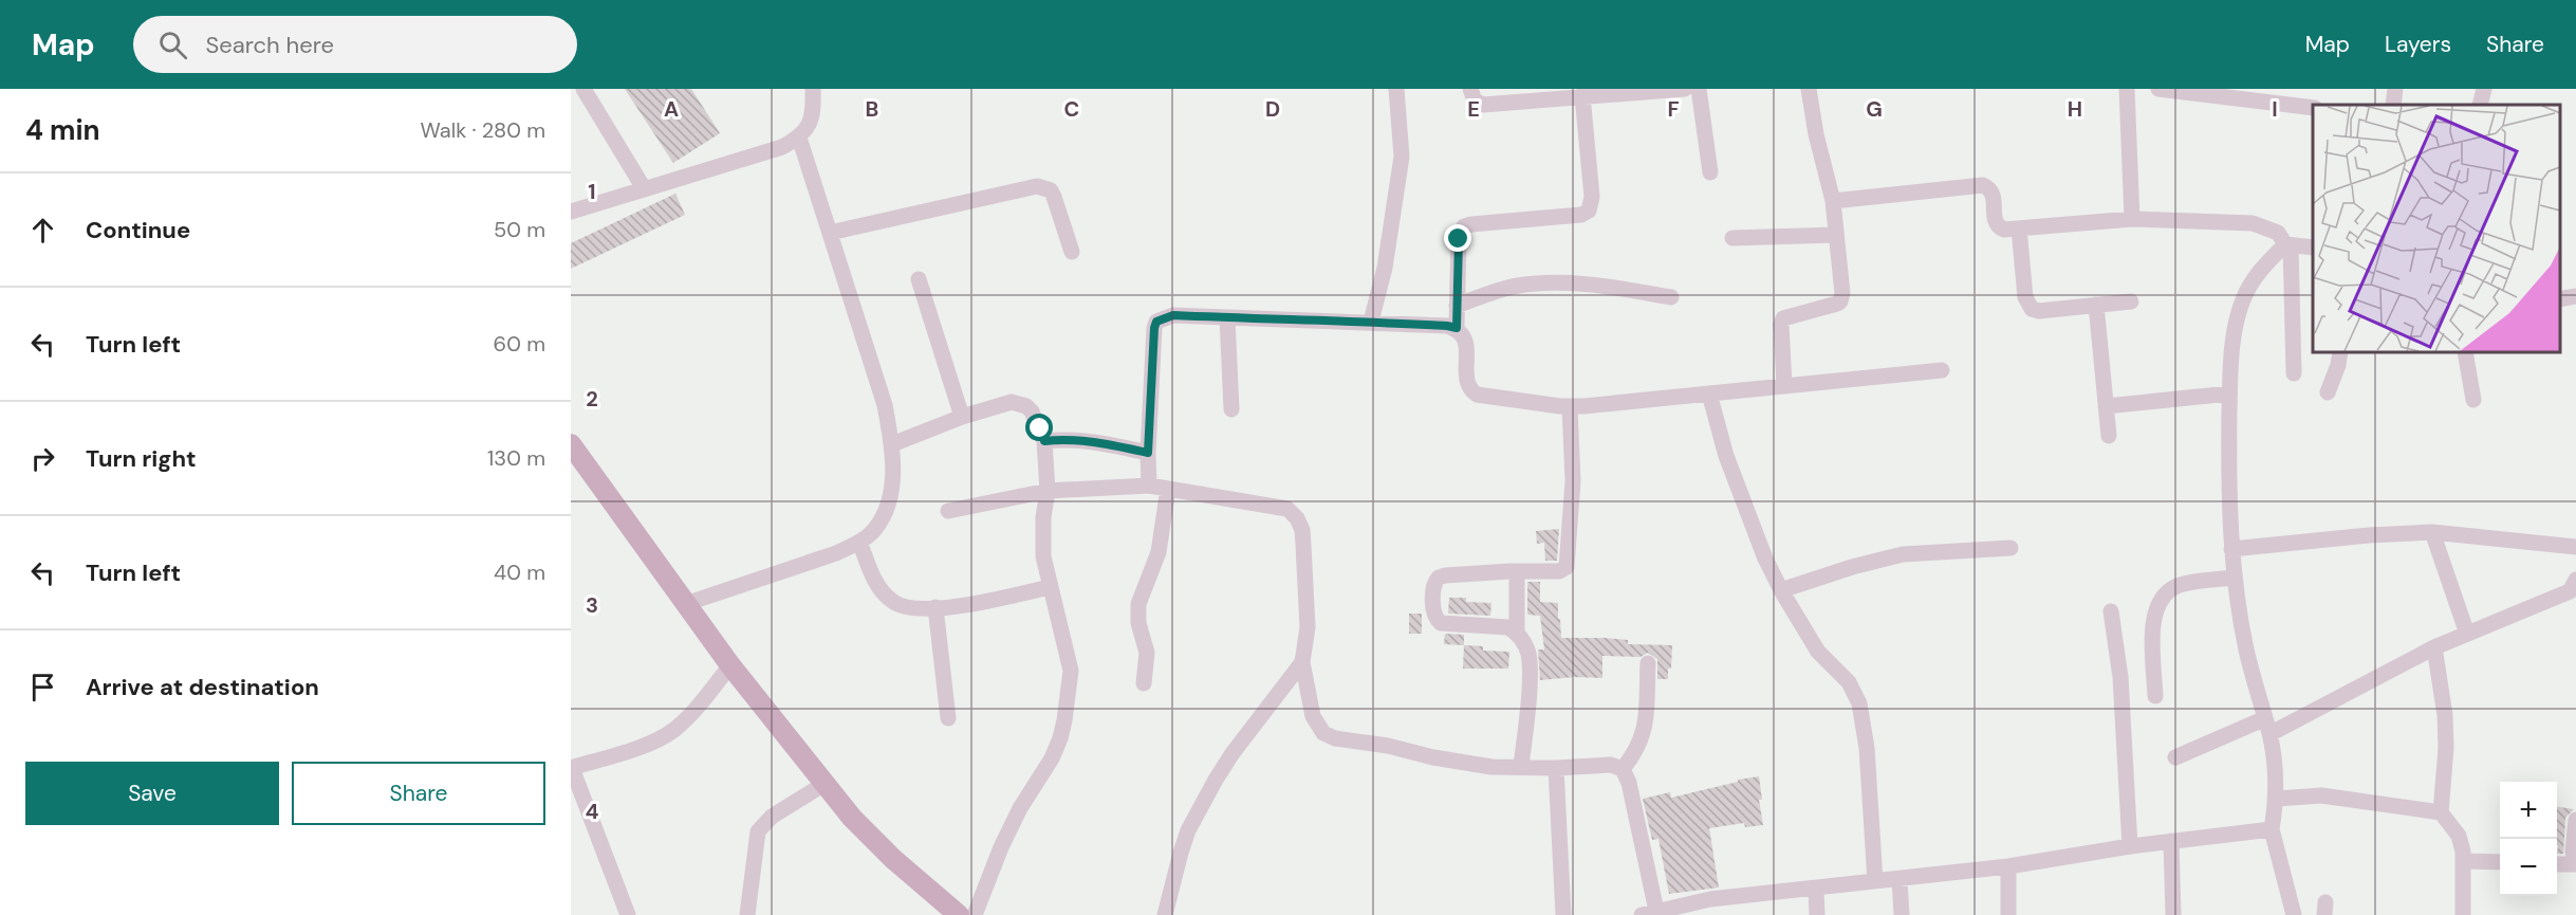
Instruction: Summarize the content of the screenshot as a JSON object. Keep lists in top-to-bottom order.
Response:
{
  "page": {
    "header": "Map",
    "search": "Search here",
    "nav": ["Map", "Layers", "Share"],
    "heading": ["4 min", "Walk · 280 m"],
    "list": [
      ["Continue", "50 m"],
      ["Turn left", "60 m"],
      ["Turn right", "130 m"],
      ["Turn left", "40 m"],
      "Arrive at destination"
    ],
    "buttons": ["Save", "Share"],
    "map_buttons": ["+", "−"]
  },
  "grid": {
    "columns": [
      "A",
      "B",
      "C",
      "D",
      "E",
      "F",
      "G",
      "H",
      "I"
    ],
    "rows": [
      "1",
      "2",
      "3",
      "4"
    ]
  }
}
